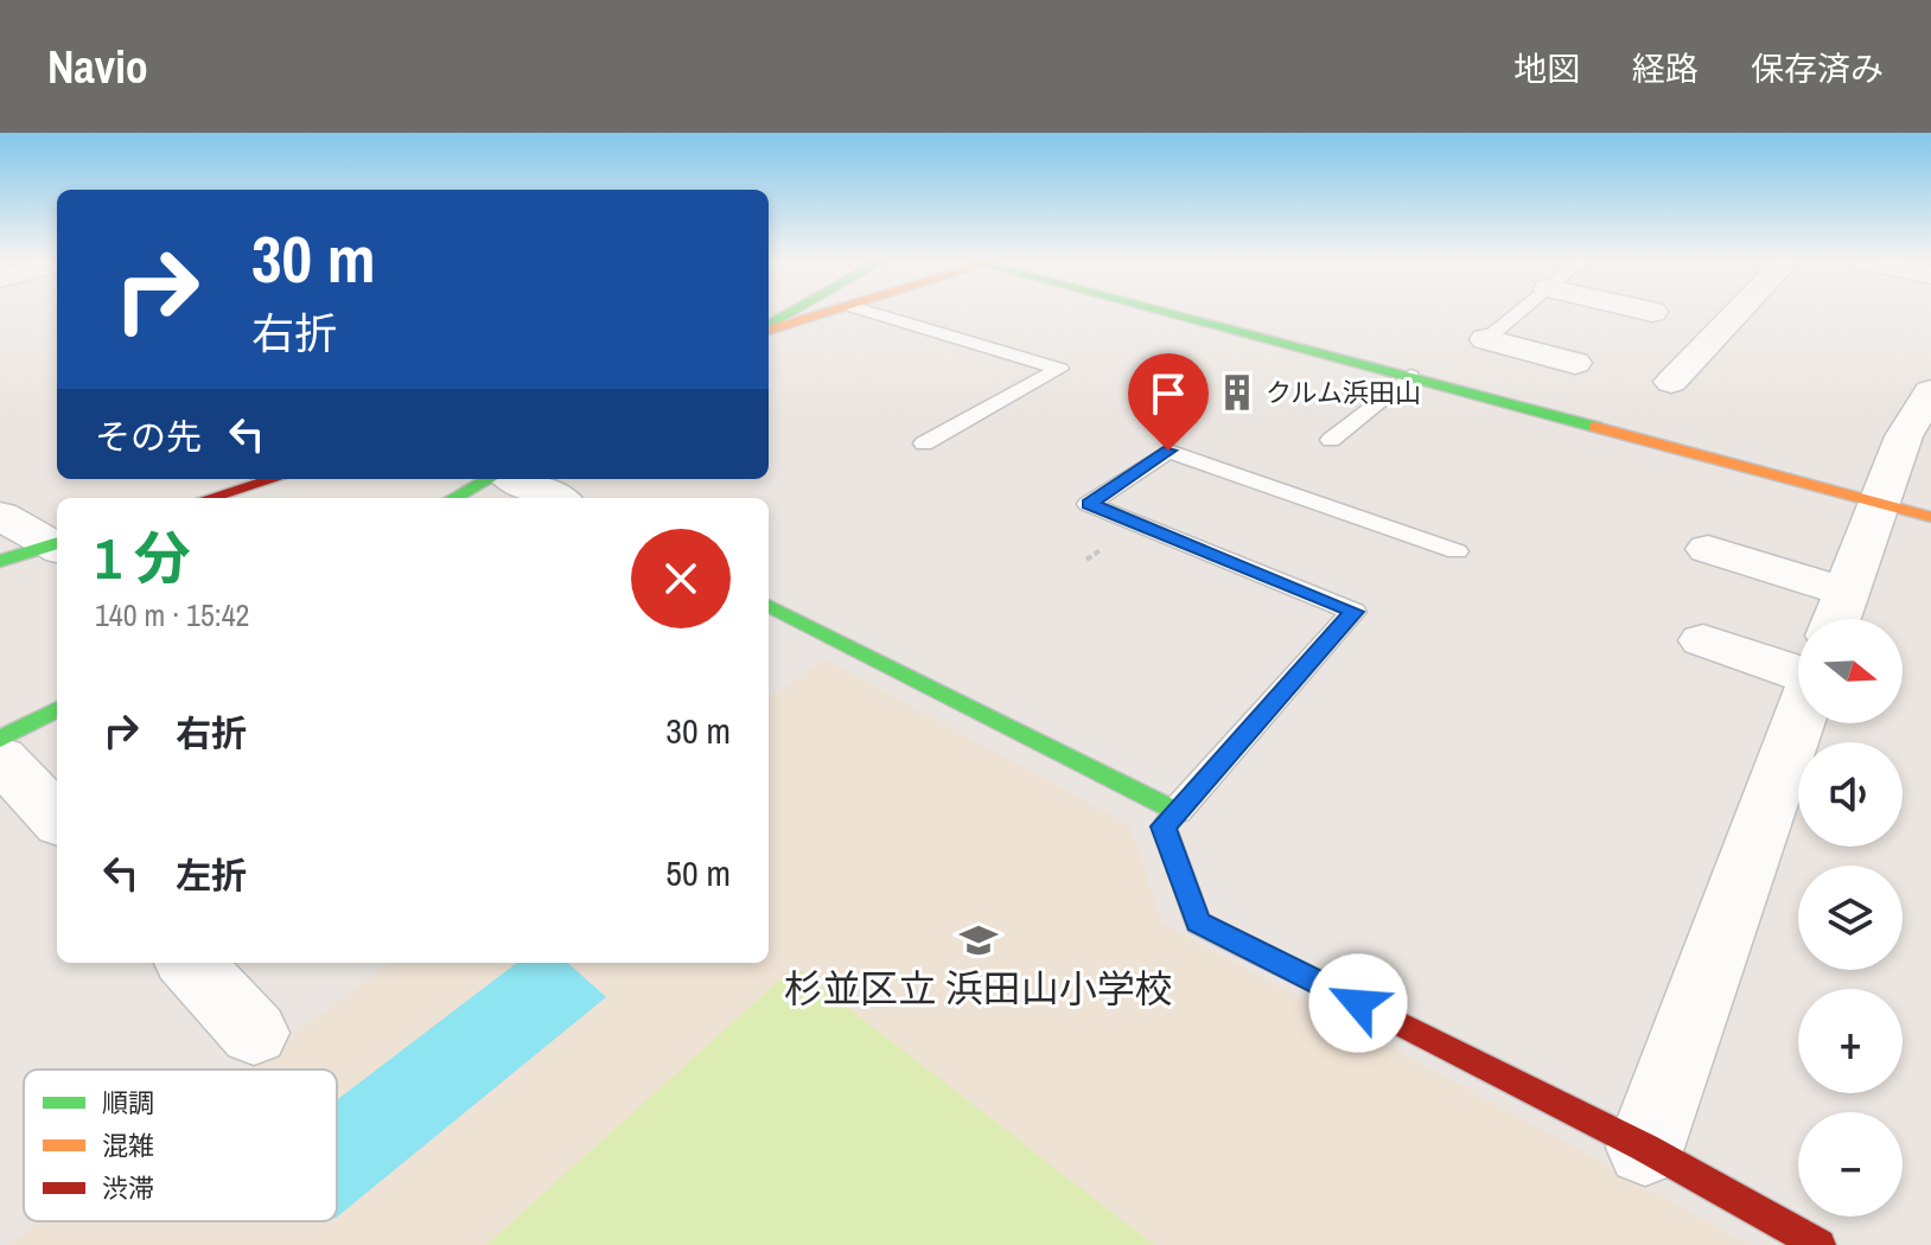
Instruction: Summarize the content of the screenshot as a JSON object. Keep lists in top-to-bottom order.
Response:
{
  "places": {
    "building": ["クルム浜田山"],
    "school or university": ["杉並区立 浜田山小学校"]
  },
  "legend": ["順調", "混雑", "渋滞"],
  "north": "right",
  "page": {
    "header": "Navio",
    "nav": ["地図", "経路", "保存済み"],
    "turn": ["30 m", "右折"],
    "then": "その先",
    "heading": ["1 分", "140 m · 15:42"],
    "map_buttons": ["+", "−"],
    "list": [
      {
        "name": "右折",
        "value": "30 m"
      },
      {
        "name": "左折",
        "value": "50 m"
      }
    ]
  }
}
